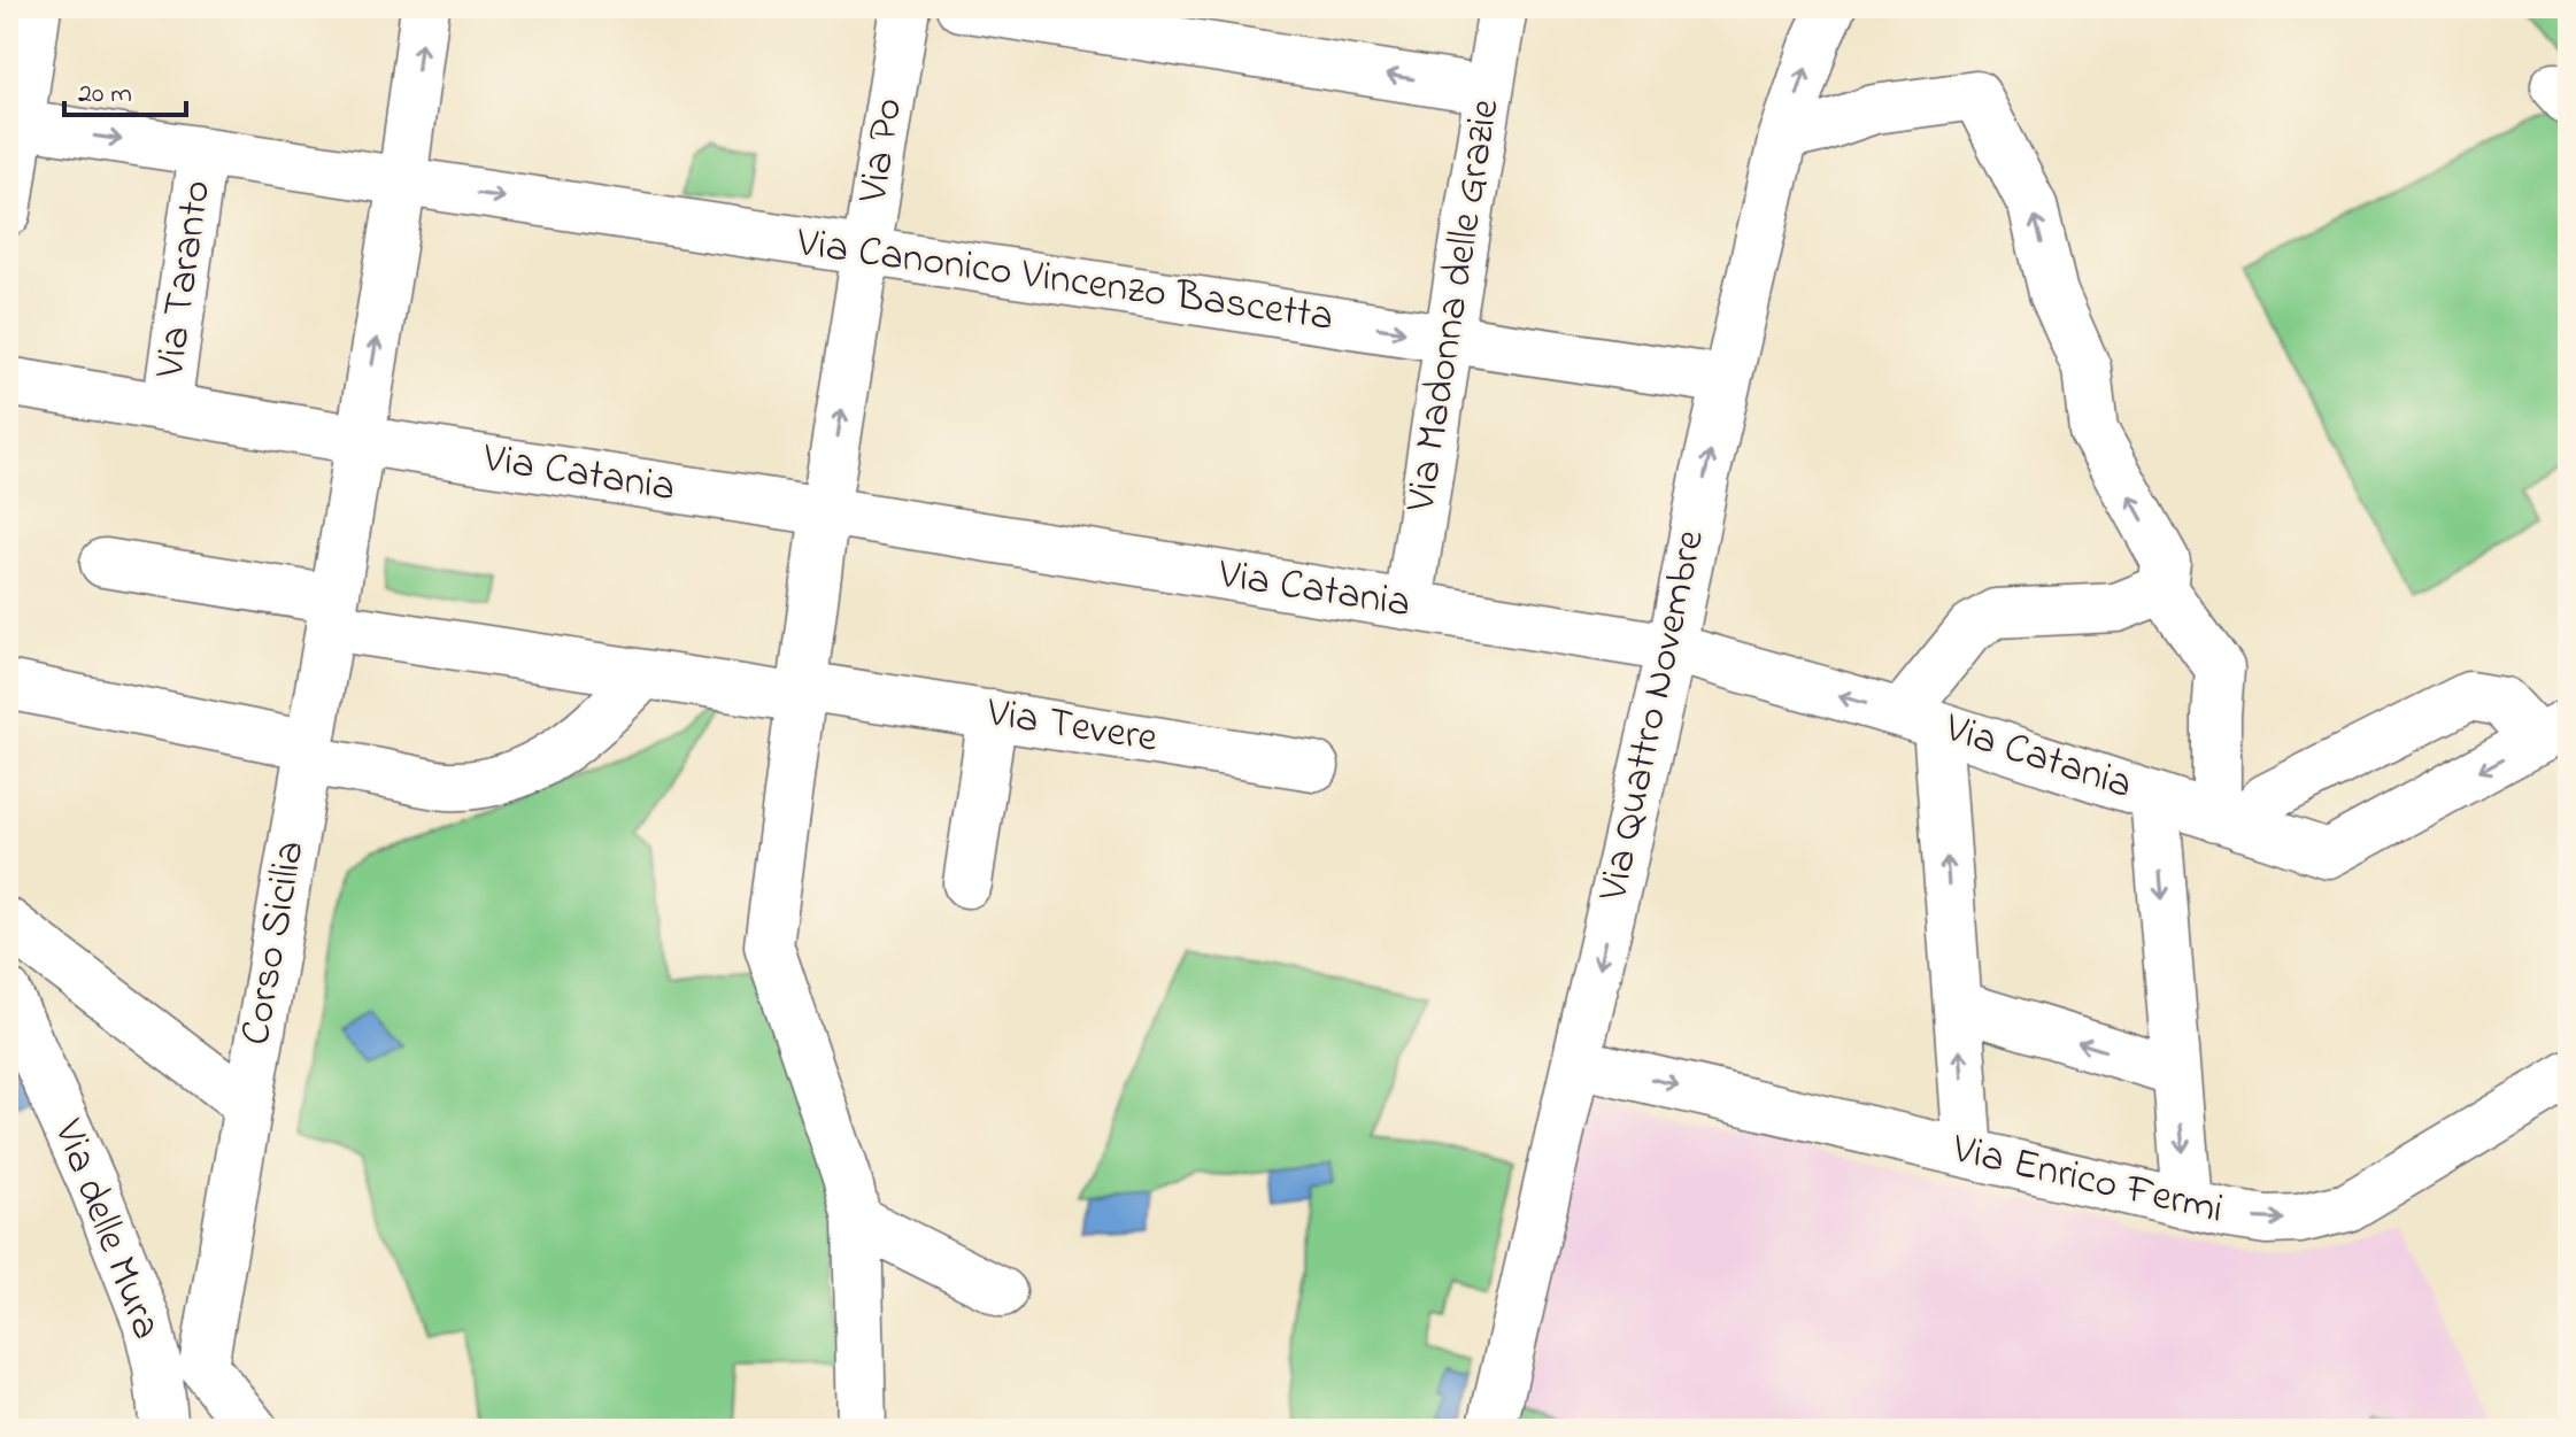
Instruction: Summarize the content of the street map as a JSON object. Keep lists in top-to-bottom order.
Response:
{
  "streets": {
    "street": [
      "Via Po",
      "Via Taranto",
      "Via Canonico Vincenzo Bascetta",
      "Via Madonna delle Grazie",
      "Via Catania",
      "Via Quattro Novembre",
      "Via Tevere",
      "Corso Sicilia",
      "Via Enrico Fermi",
      "Via delle Mura"
    ]
  },
  "crossings": [
    ["Via Po", "Via Canonico Vincenzo Bascetta"],
    ["Via Po", "Via Catania"],
    ["Via Po", "Via Tevere"],
    ["Via Taranto", "Via Canonico Vincenzo Bascetta"],
    ["Via Taranto", "Via Catania"],
    ["Via Canonico Vincenzo Bascetta", "Via Madonna delle Grazie"],
    ["Via Canonico Vincenzo Bascetta", "Via Quattro Novembre"],
    ["Via Canonico Vincenzo Bascetta", "Corso Sicilia"],
    ["Via Madonna delle Grazie", "Via Catania"],
    ["Via Catania", "Via Quattro Novembre"],
    ["Via Catania", "Corso Sicilia"],
    ["Via Quattro Novembre", "Via Enrico Fermi"],
    ["Via Tevere", "Corso Sicilia"],
    ["Corso Sicilia", "Via delle Mura"]
  ],
  "one_way": ["Via Enrico Fermi"],
  "scale_bar": "20 m"
}
